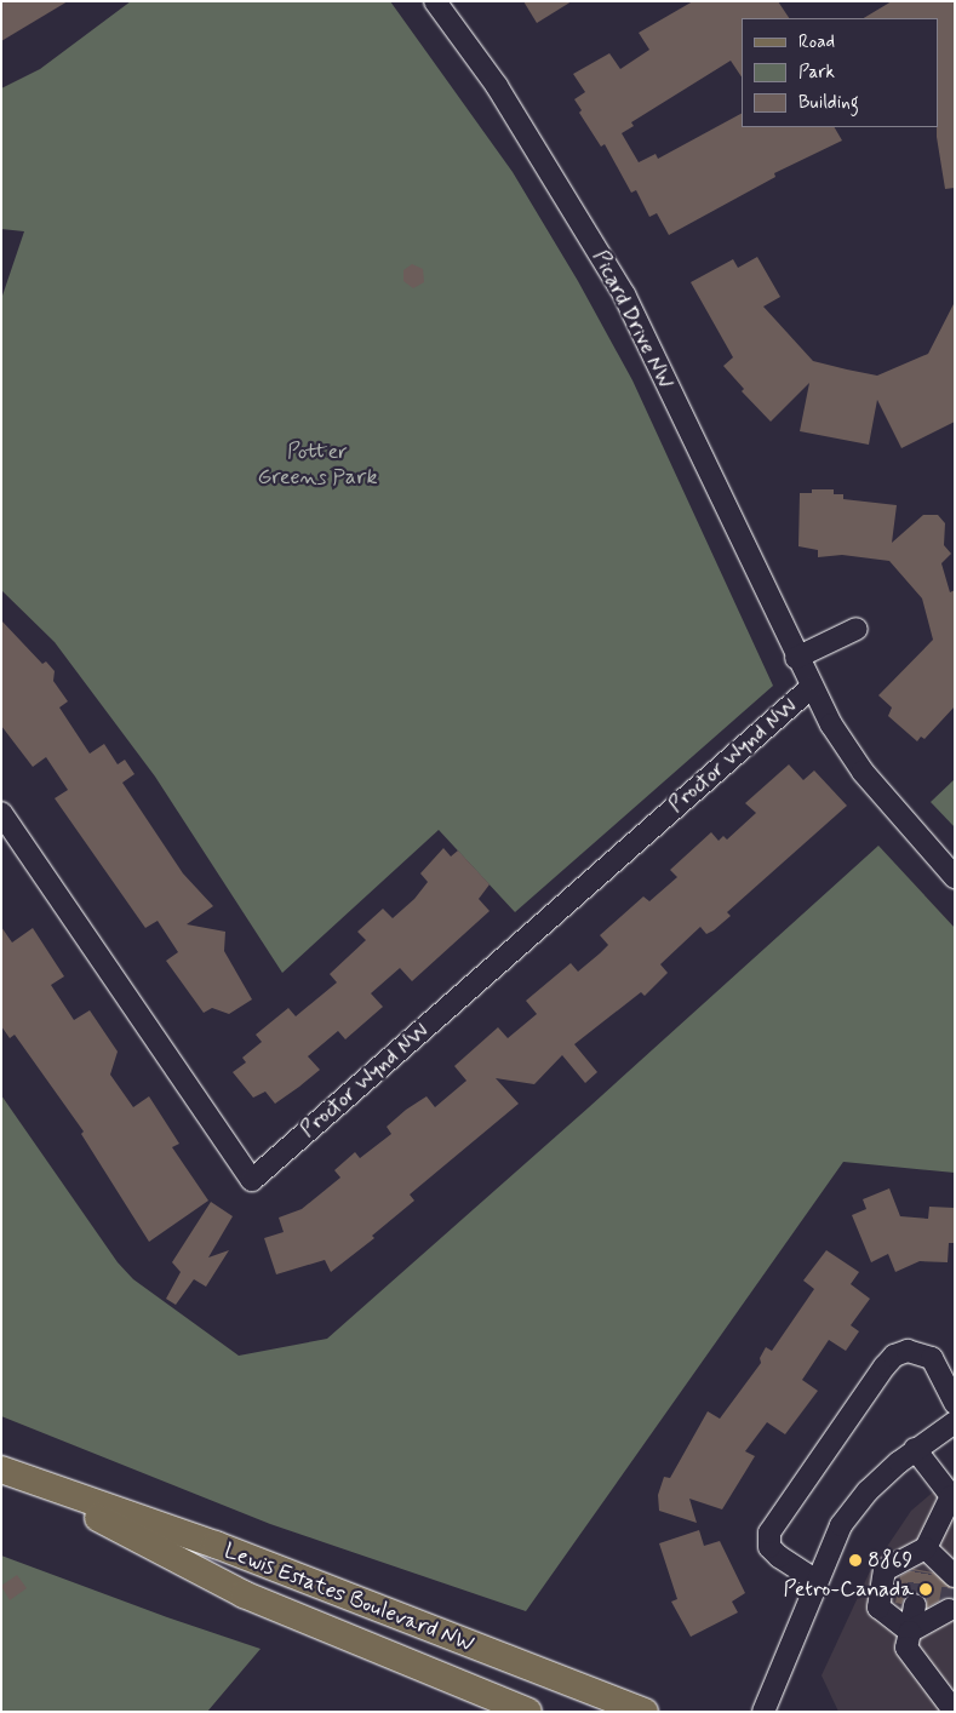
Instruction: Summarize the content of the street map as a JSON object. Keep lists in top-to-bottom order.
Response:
{
  "streets": {
    "main road": ["Lewis Estates Boulevard NW"],
    "street": ["Picard Drive NW", "Proctor Wynd NW"]
  },
  "crossings": [
    ["Picard Drive NW", "Proctor Wynd NW"]
  ],
  "parks": ["Potter Greens Park"],
  "places": ["8869", "Petro-Canada"],
  "legend": ["Road", "Park", "Building"]
}
